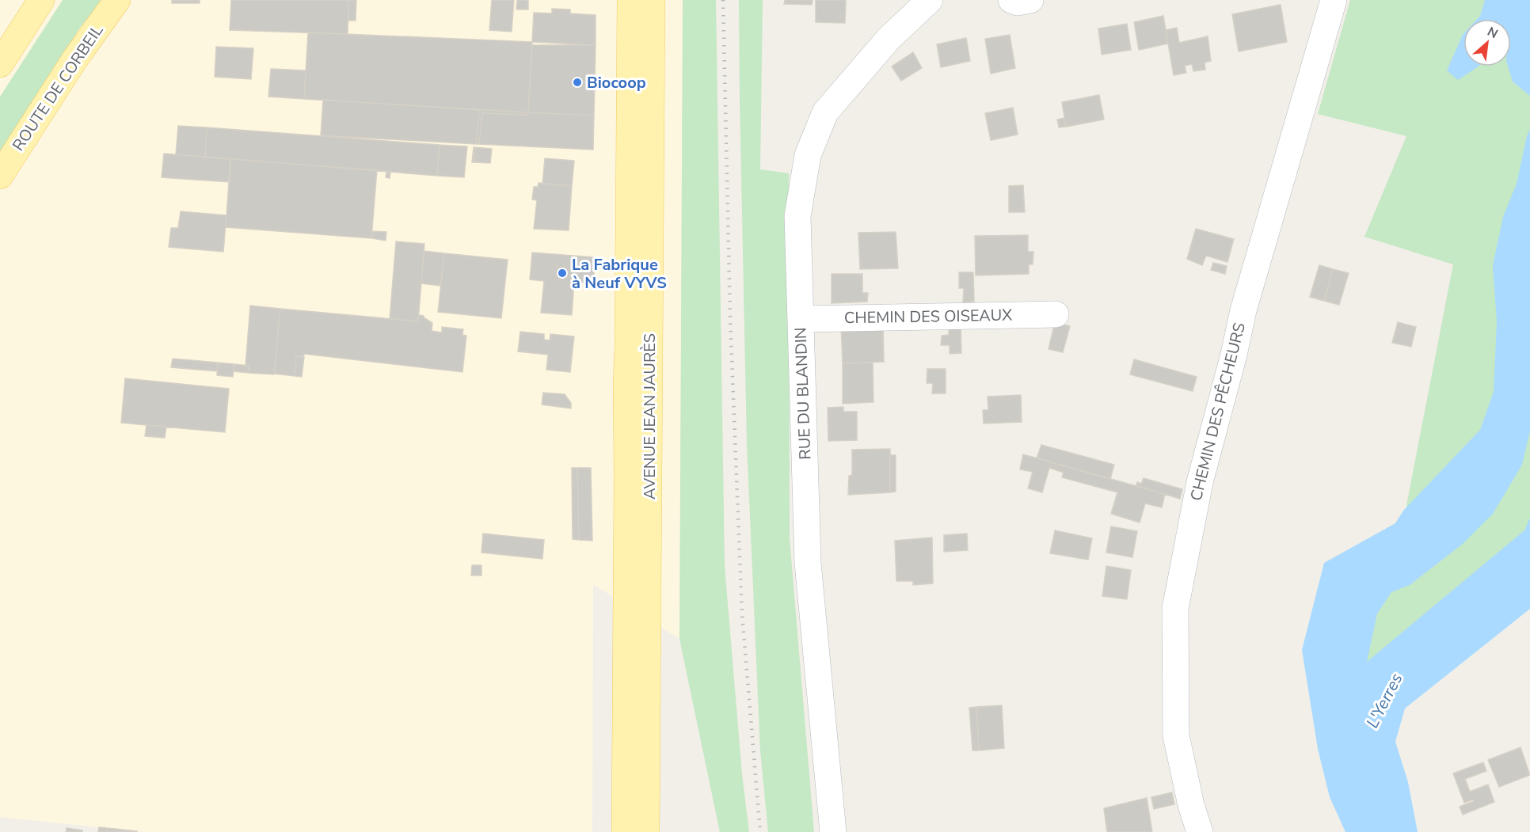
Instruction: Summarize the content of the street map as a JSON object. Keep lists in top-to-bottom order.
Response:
{
  "streets": {
    "main road": ["ROUTE DE CORBEIL", "AVENUE JEAN JAURÈS"],
    "street": ["CHEMIN DES OISEAUX", "RUE DU BLANDIN", "CHEMIN DES PÊCHEURS"]
  },
  "crossings": [
    ["CHEMIN DES OISEAUX", "RUE DU BLANDIN"]
  ],
  "water": ["L'Yerres"],
  "places": ["Biocoop", "La Fabrique à Neuf VYVS"],
  "north": "top right"
}
